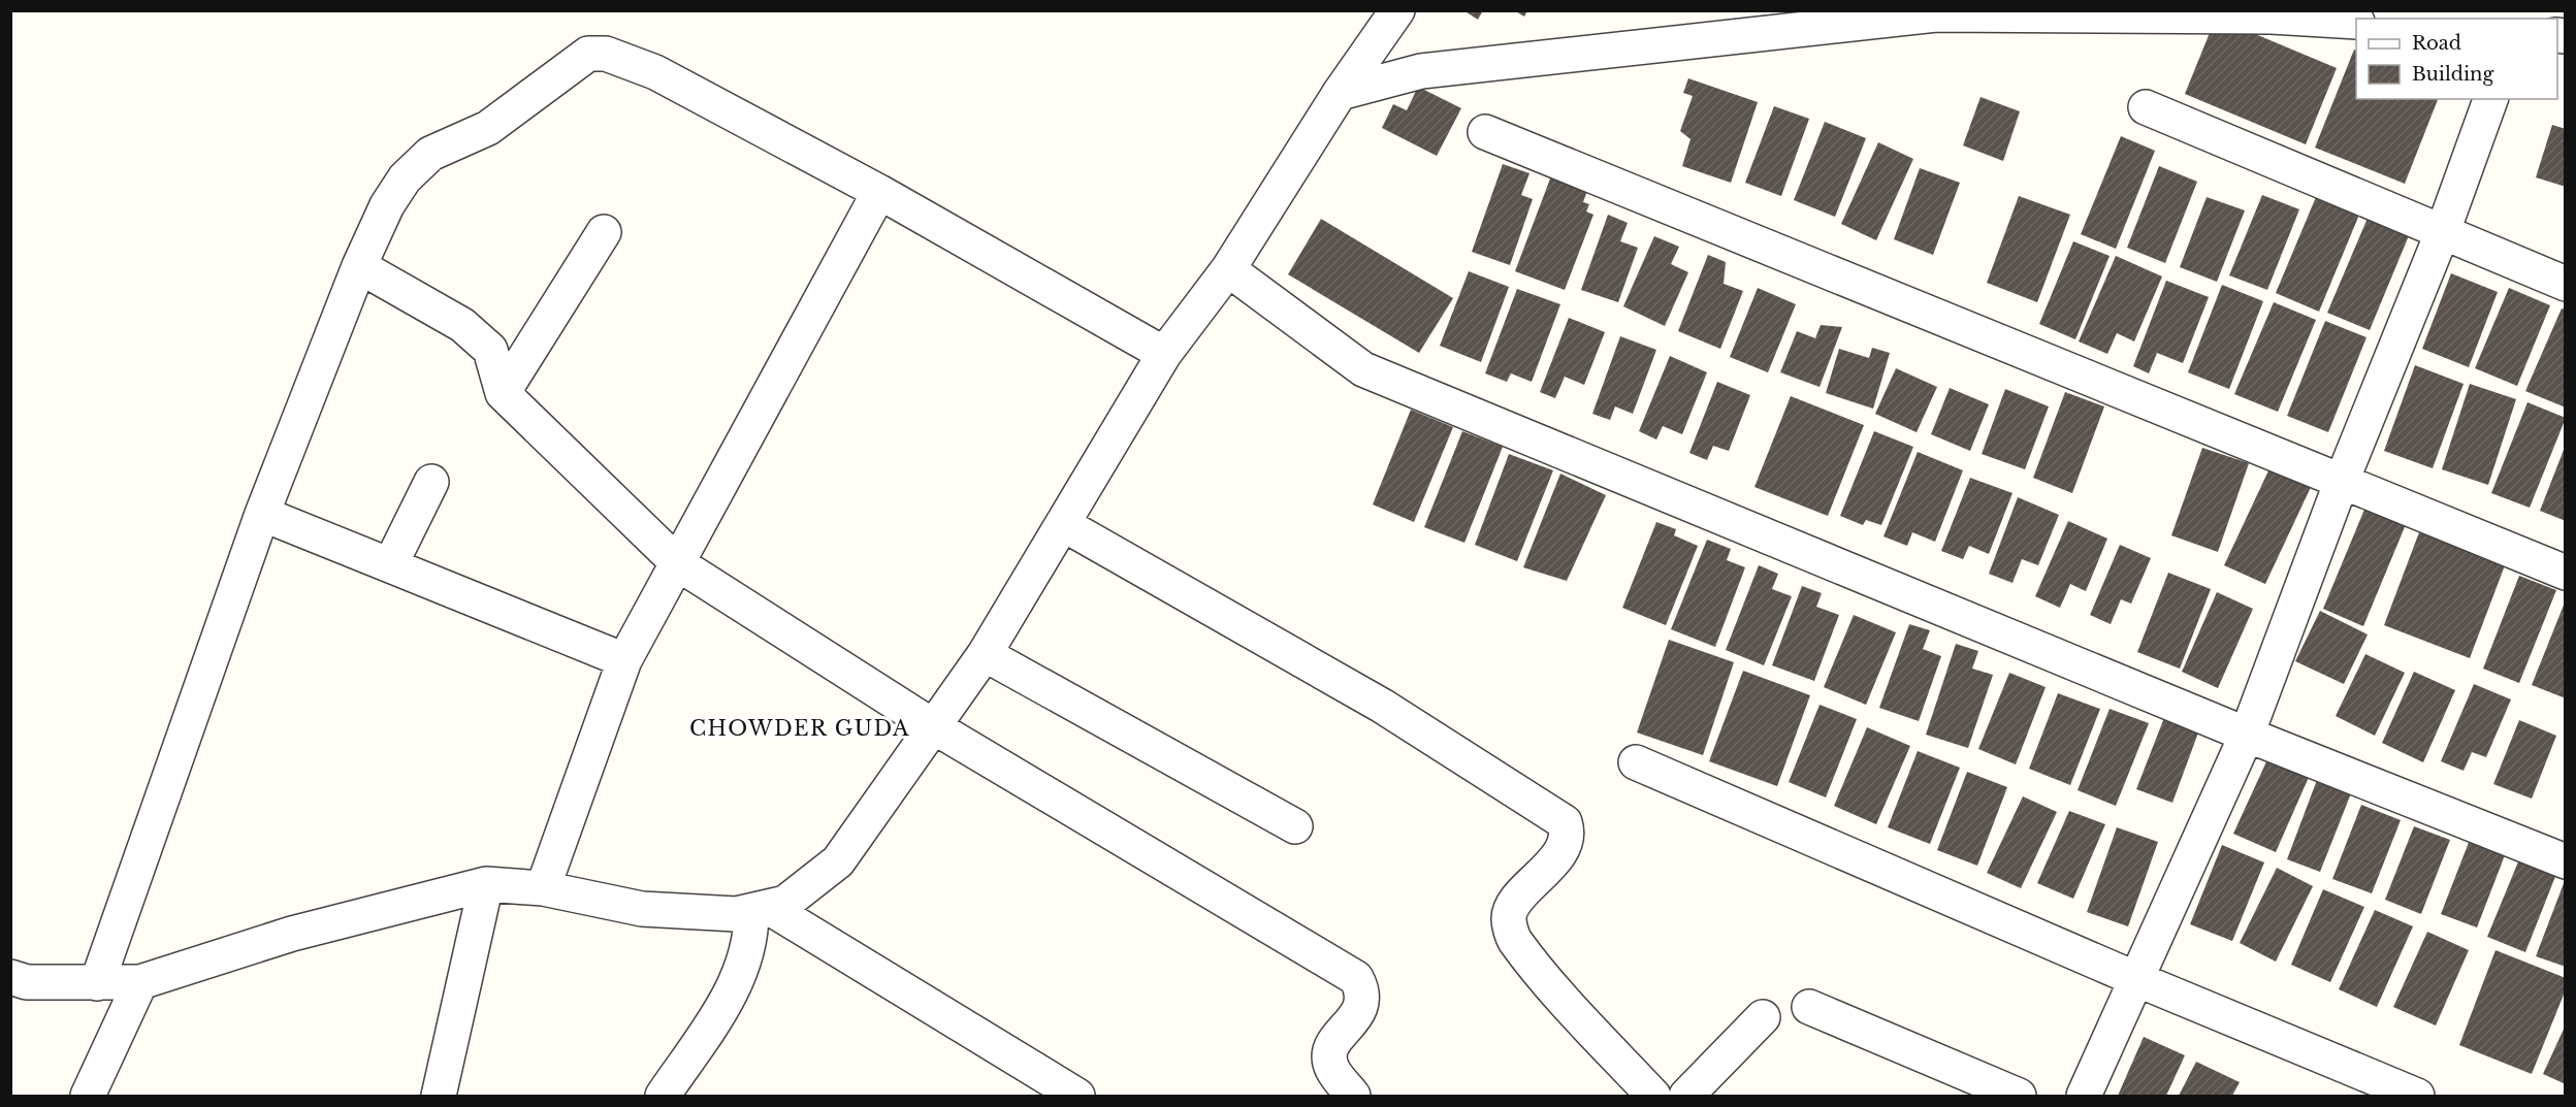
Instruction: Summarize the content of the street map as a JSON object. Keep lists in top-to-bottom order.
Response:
{
  "districts": ["CHOWDER GUDA"],
  "legend": ["Road", "Building"]
}
